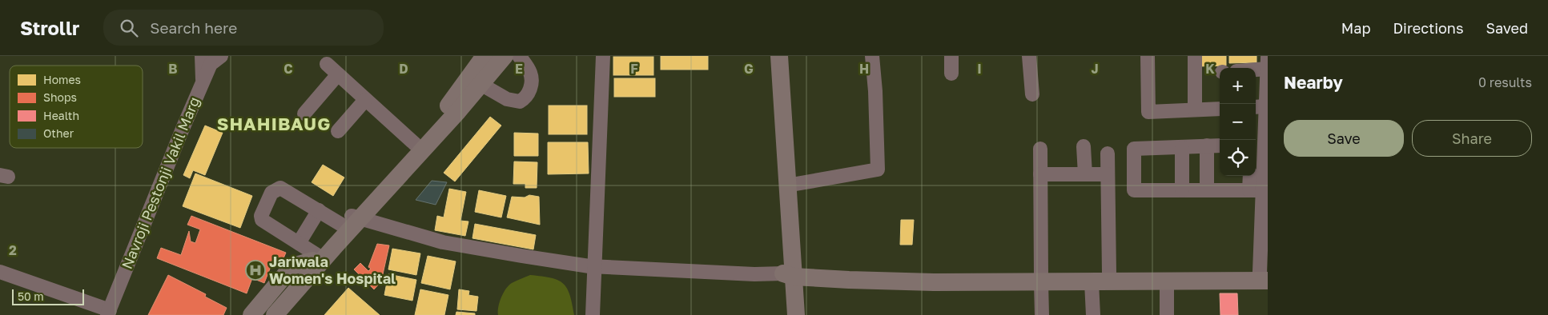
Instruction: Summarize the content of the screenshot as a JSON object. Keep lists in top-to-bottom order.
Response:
{
  "streets": {
    "street": ["Navroji Pestonji Vakil Marg"]
  },
  "districts": ["SHAHIBAUG"],
  "places": {
    "hospital": ["Jariwala Women's Hospital"]
  },
  "legend": [
    "Homes",
    "Shops",
    "Health",
    "Other"
  ],
  "scale_bar": "50 m",
  "page": {
    "header": "Strollr",
    "search": "Search here",
    "nav": ["Map", "Directions", "Saved"],
    "heading": ["Nearby", "0 results"],
    "map_buttons": ["+", "−"],
    "buttons": ["Save", "Share"],
    "scale": "50 m"
  },
  "grid": {
    "columns": [
      "B",
      "C",
      "D",
      "E",
      "F",
      "G",
      "H",
      "I",
      "J",
      "K"
    ],
    "rows": ["2"]
  }
}
